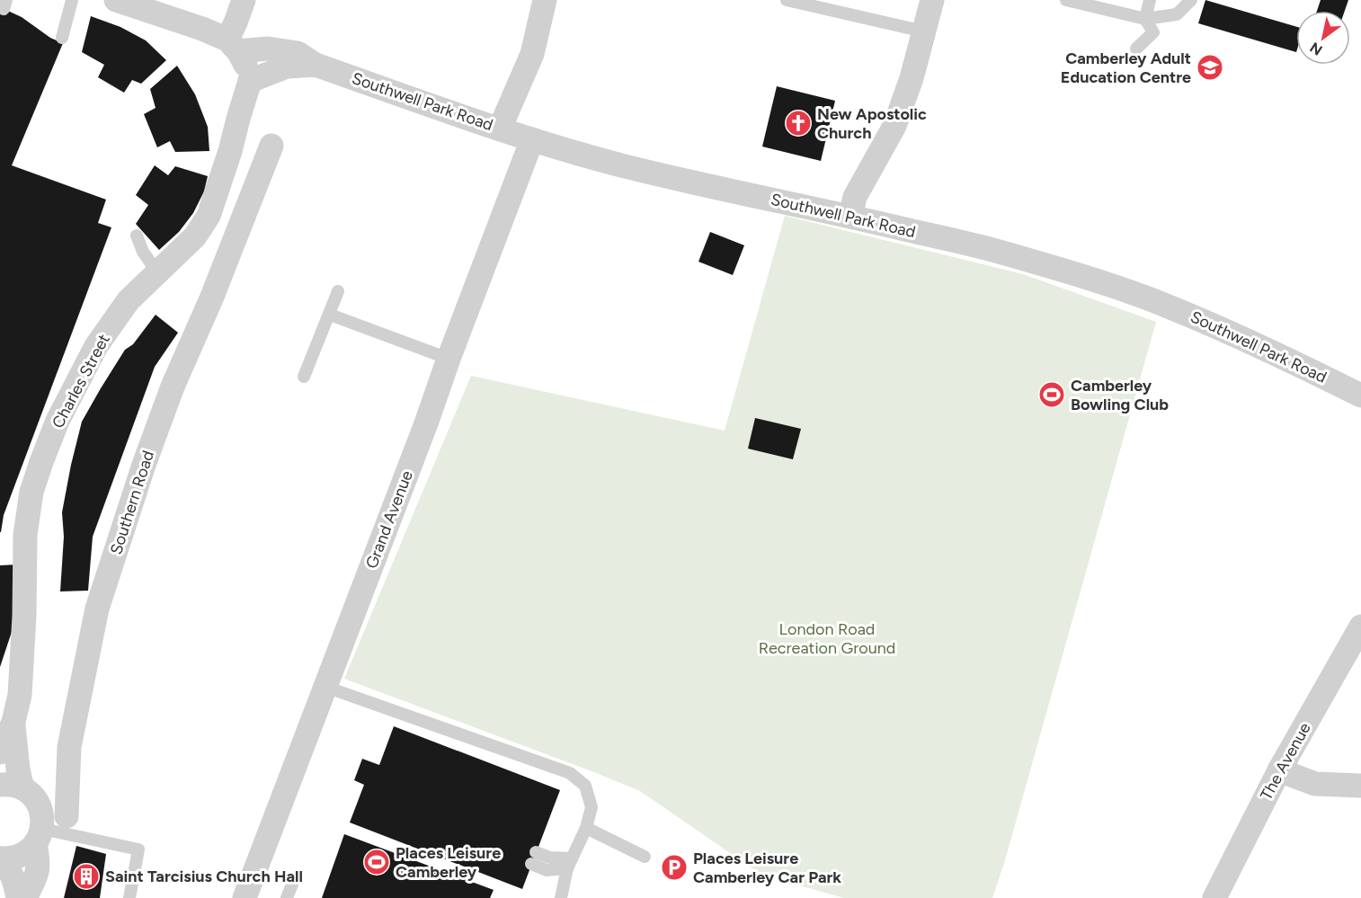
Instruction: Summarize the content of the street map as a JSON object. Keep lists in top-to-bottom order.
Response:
{
  "streets": {
    "street": [
      "Southwell Park Road",
      "Charles Street",
      "Southern Road",
      "Grand Avenue",
      "The Avenue"
    ]
  },
  "crossings": [
    ["Southwell Park Road", "Charles Street"],
    ["Southwell Park Road", "Grand Avenue"]
  ],
  "parks": ["London Road Recreation Ground"],
  "places": {
    "school or university": ["Camberley Adult Education Centre"],
    "church": ["New Apostolic Church"],
    "sports": ["Camberley Bowling Club", "Places Leisure Camberley"],
    "parking": ["Places Leisure Camberley Car Park"],
    "building": ["Saint Tarcisius Church Hall"]
  },
  "north": "bottom left"
}
